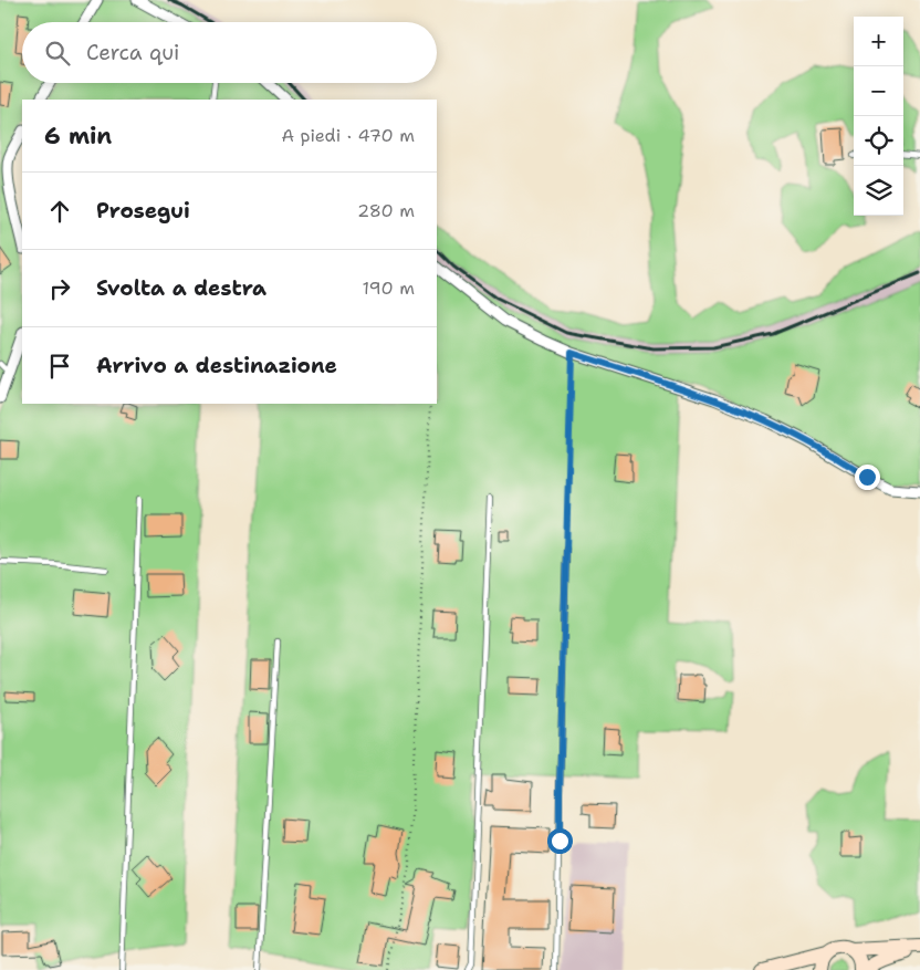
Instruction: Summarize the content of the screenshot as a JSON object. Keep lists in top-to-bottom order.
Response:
{
  "page": {
    "map_buttons": ["+", "−"],
    "search": "Cerca qui",
    "heading": ["6 min", "A piedi · 470 m"],
    "list": [
      ["Prosegui", "280 m"],
      ["Svolta a destra", "190 m"],
      "Arrivo a destinazione"
    ]
  }
}
